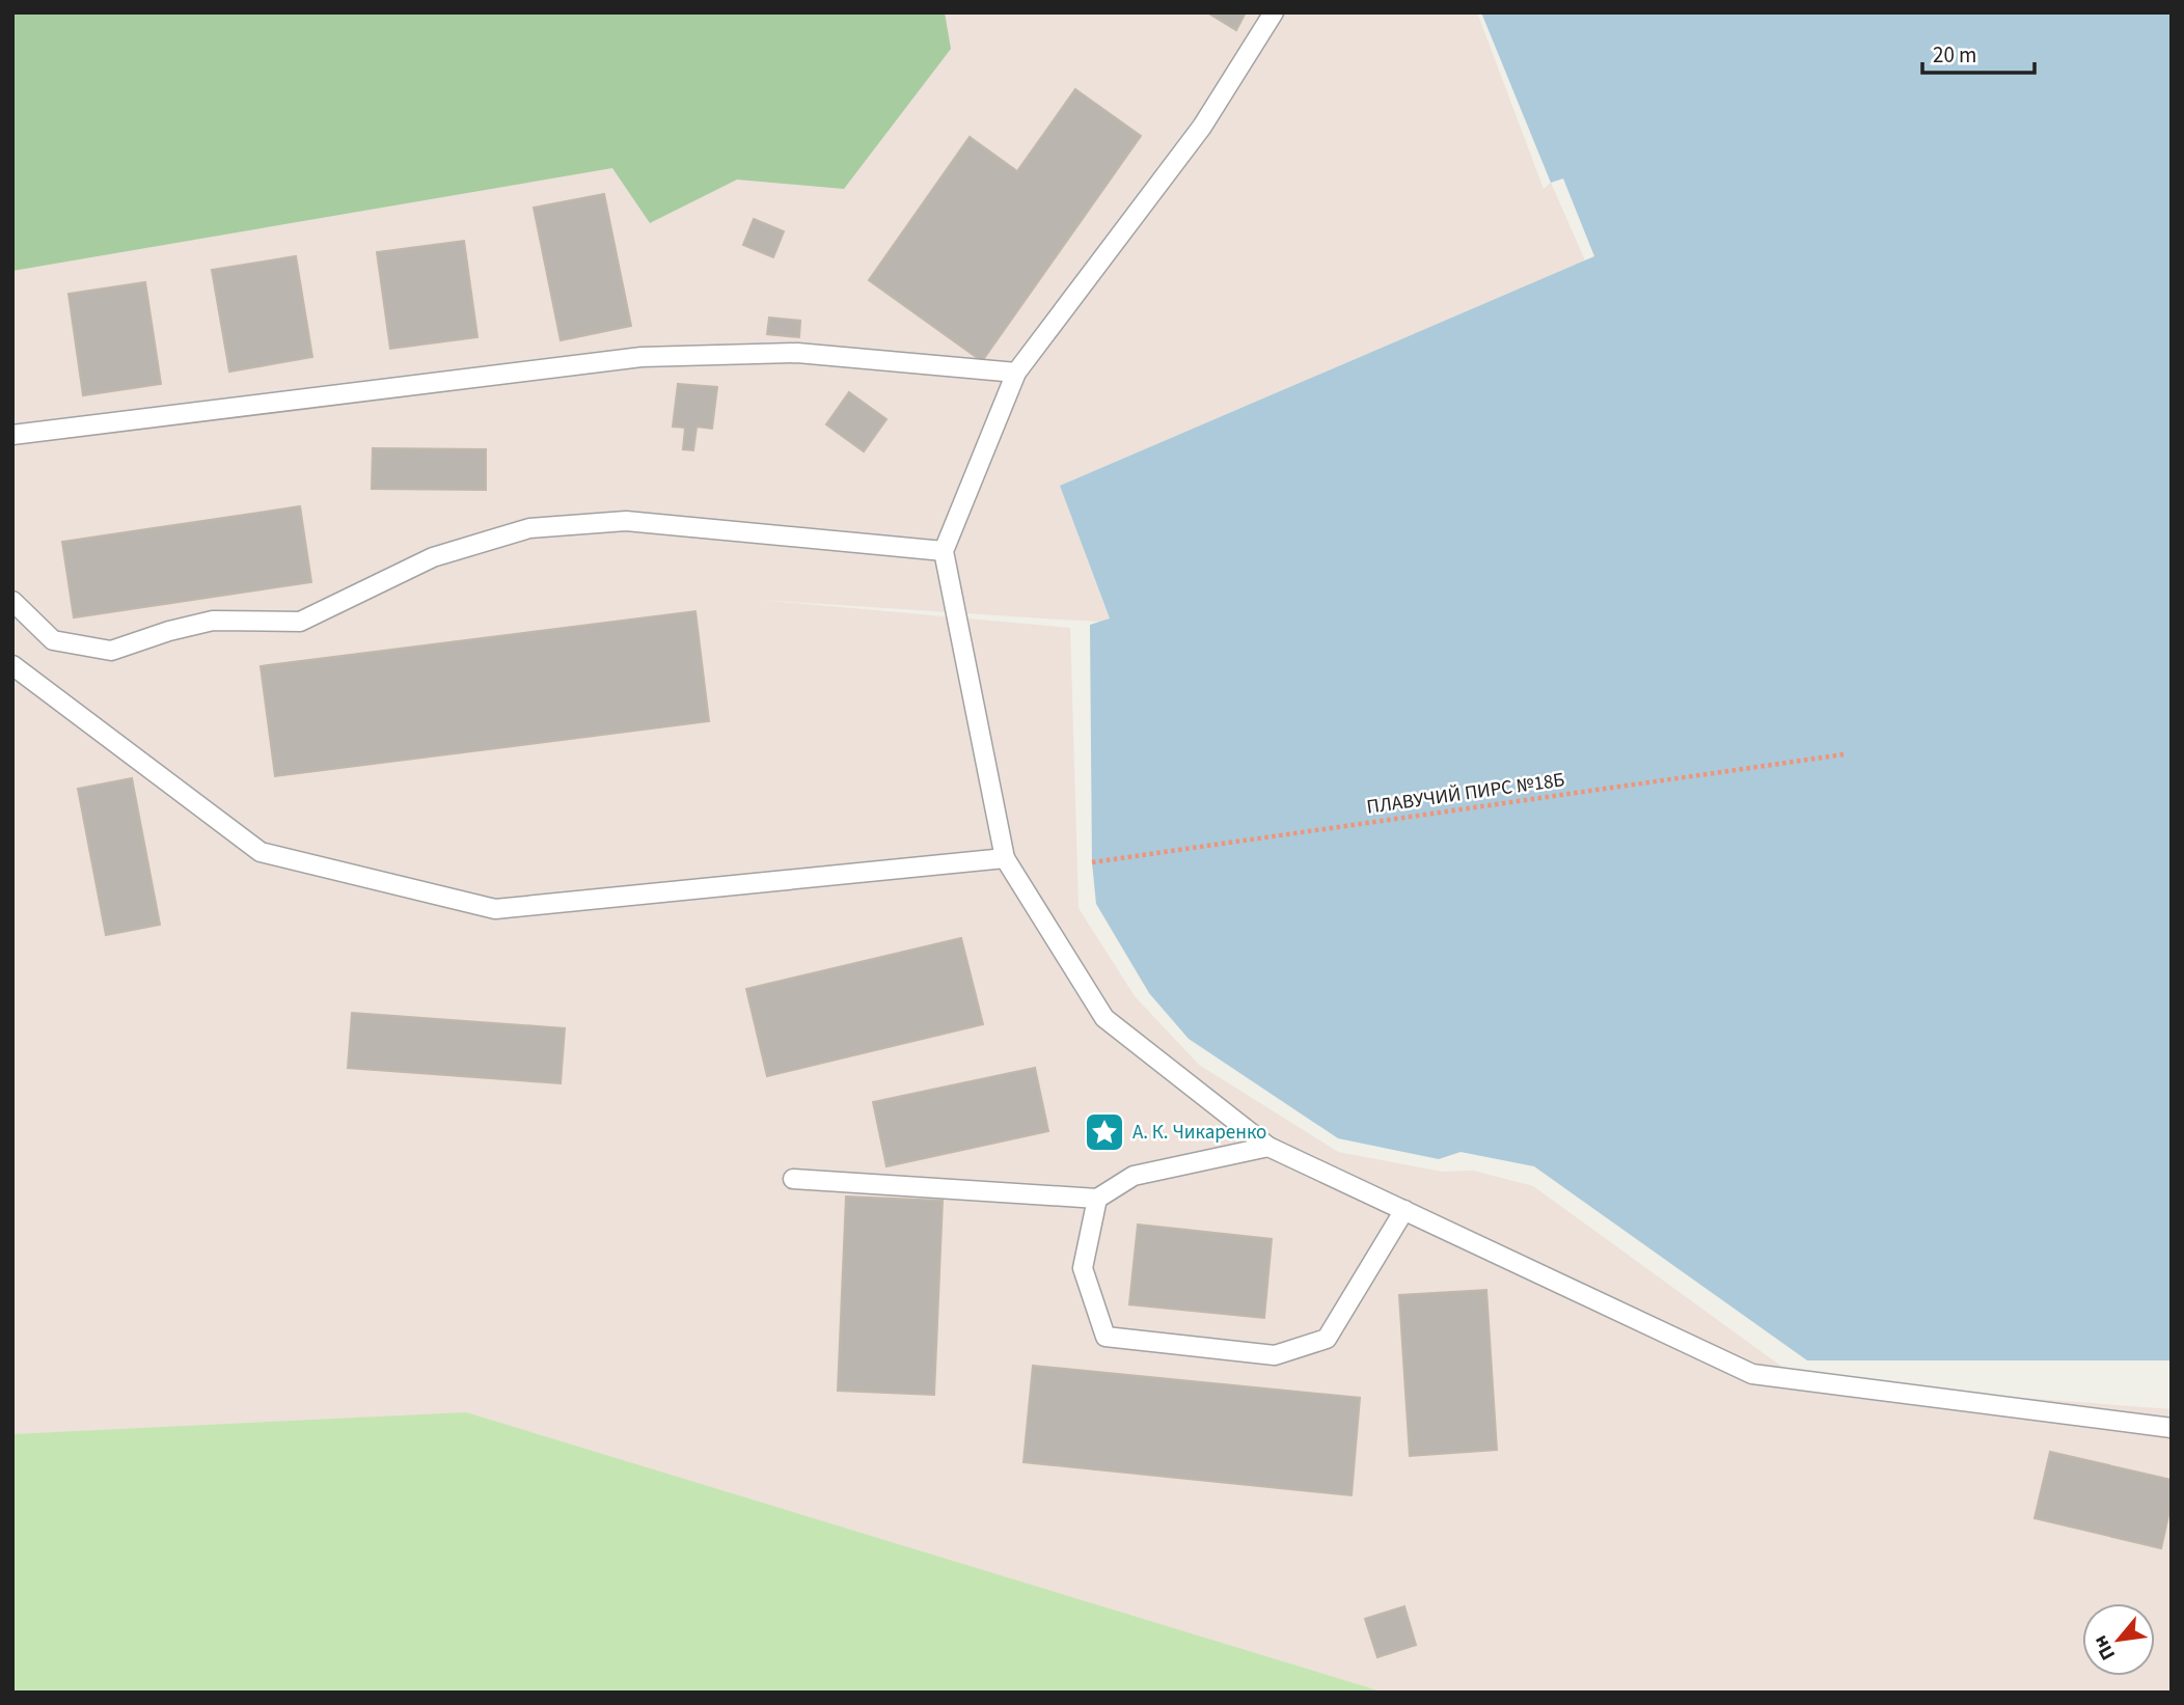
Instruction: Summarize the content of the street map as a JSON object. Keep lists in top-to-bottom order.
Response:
{
  "streets": {
    "path": ["ПЛАВУЧИЙ ПИРС №18Б"]
  },
  "places": {
    "place": ["А. К. Чикаренко"]
  },
  "scale_bar": "20 m",
  "north": "bottom left"
}
